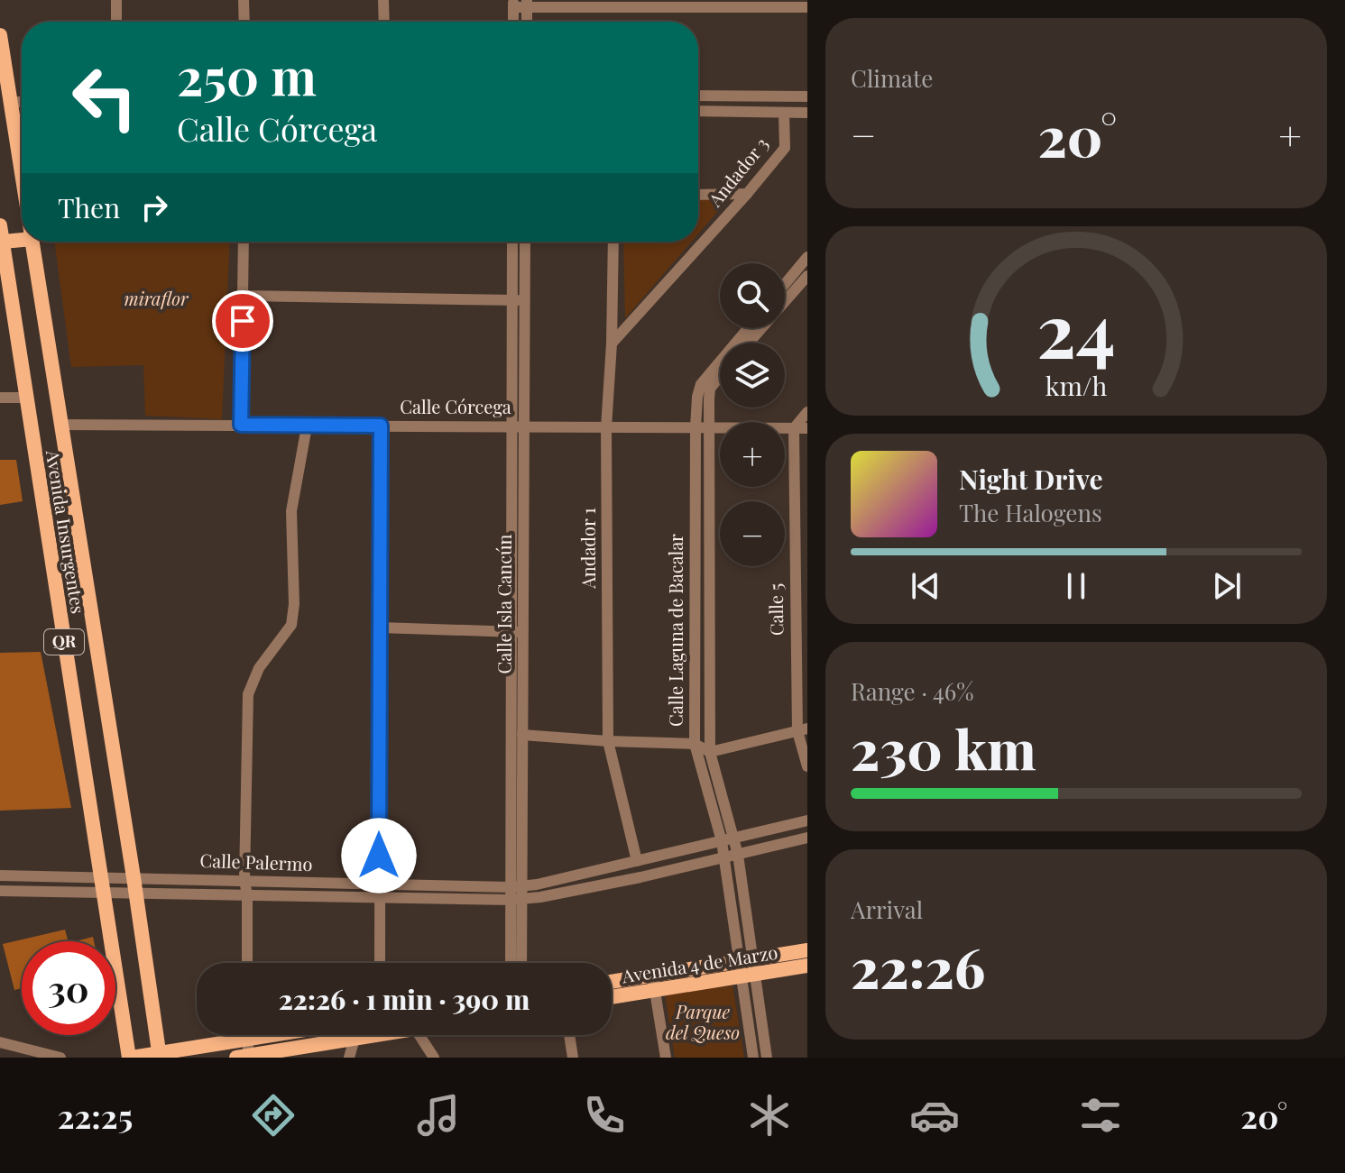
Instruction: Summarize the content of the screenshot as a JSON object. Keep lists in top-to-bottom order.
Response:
{
  "streets": {
    "main road": ["Avenida Insurgentes", "QR", "Avenida 4 de Marzo"],
    "street": [
      "Andador 3",
      "Calle Córcega",
      "Andador 1",
      "Calle Isla Cancún",
      "Calle 5",
      "Calle Laguna de Bacalar",
      "Calle Palermo"
    ]
  },
  "crossings": [
    ["Andador 3", "Andador 1"],
    ["Calle Córcega", "Avenida Insurgentes"],
    ["Calle Córcega", "Andador 1"],
    ["Calle Córcega", "Calle Isla Cancún"],
    ["Calle Córcega", "Calle 5"],
    ["Calle Córcega", "Calle Laguna de Bacalar"],
    ["Avenida Insurgentes", "Calle Palermo"],
    ["Andador 1", "Calle Palermo"],
    ["Calle Isla Cancún", "Calle Palermo"],
    ["Calle Laguna de Bacalar", "Calle Palermo"],
    ["Calle Laguna de Bacalar", "Avenida 4 de Marzo"]
  ],
  "parks": ["miraflor", "Parque del Queso"],
  "page": {
    "tile": [
      "Climate",
      ["Range · 46%", "230 km"],
      ["Arrival", "22:26"]
    ],
    "turn": ["250 m", "Calle Córcega"],
    "heat": ["−", "20°", "+"],
    "then": "Then",
    "map_buttons": ["+", "−"],
    "song": ["Night Drive", "The Halogens"],
    "limit": "30",
    "trip": "22:26 · 1 min · 390 m",
    "tabs": ["22:25", "20°"],
    "gauge": ["24", "km/h"]
  }
}
